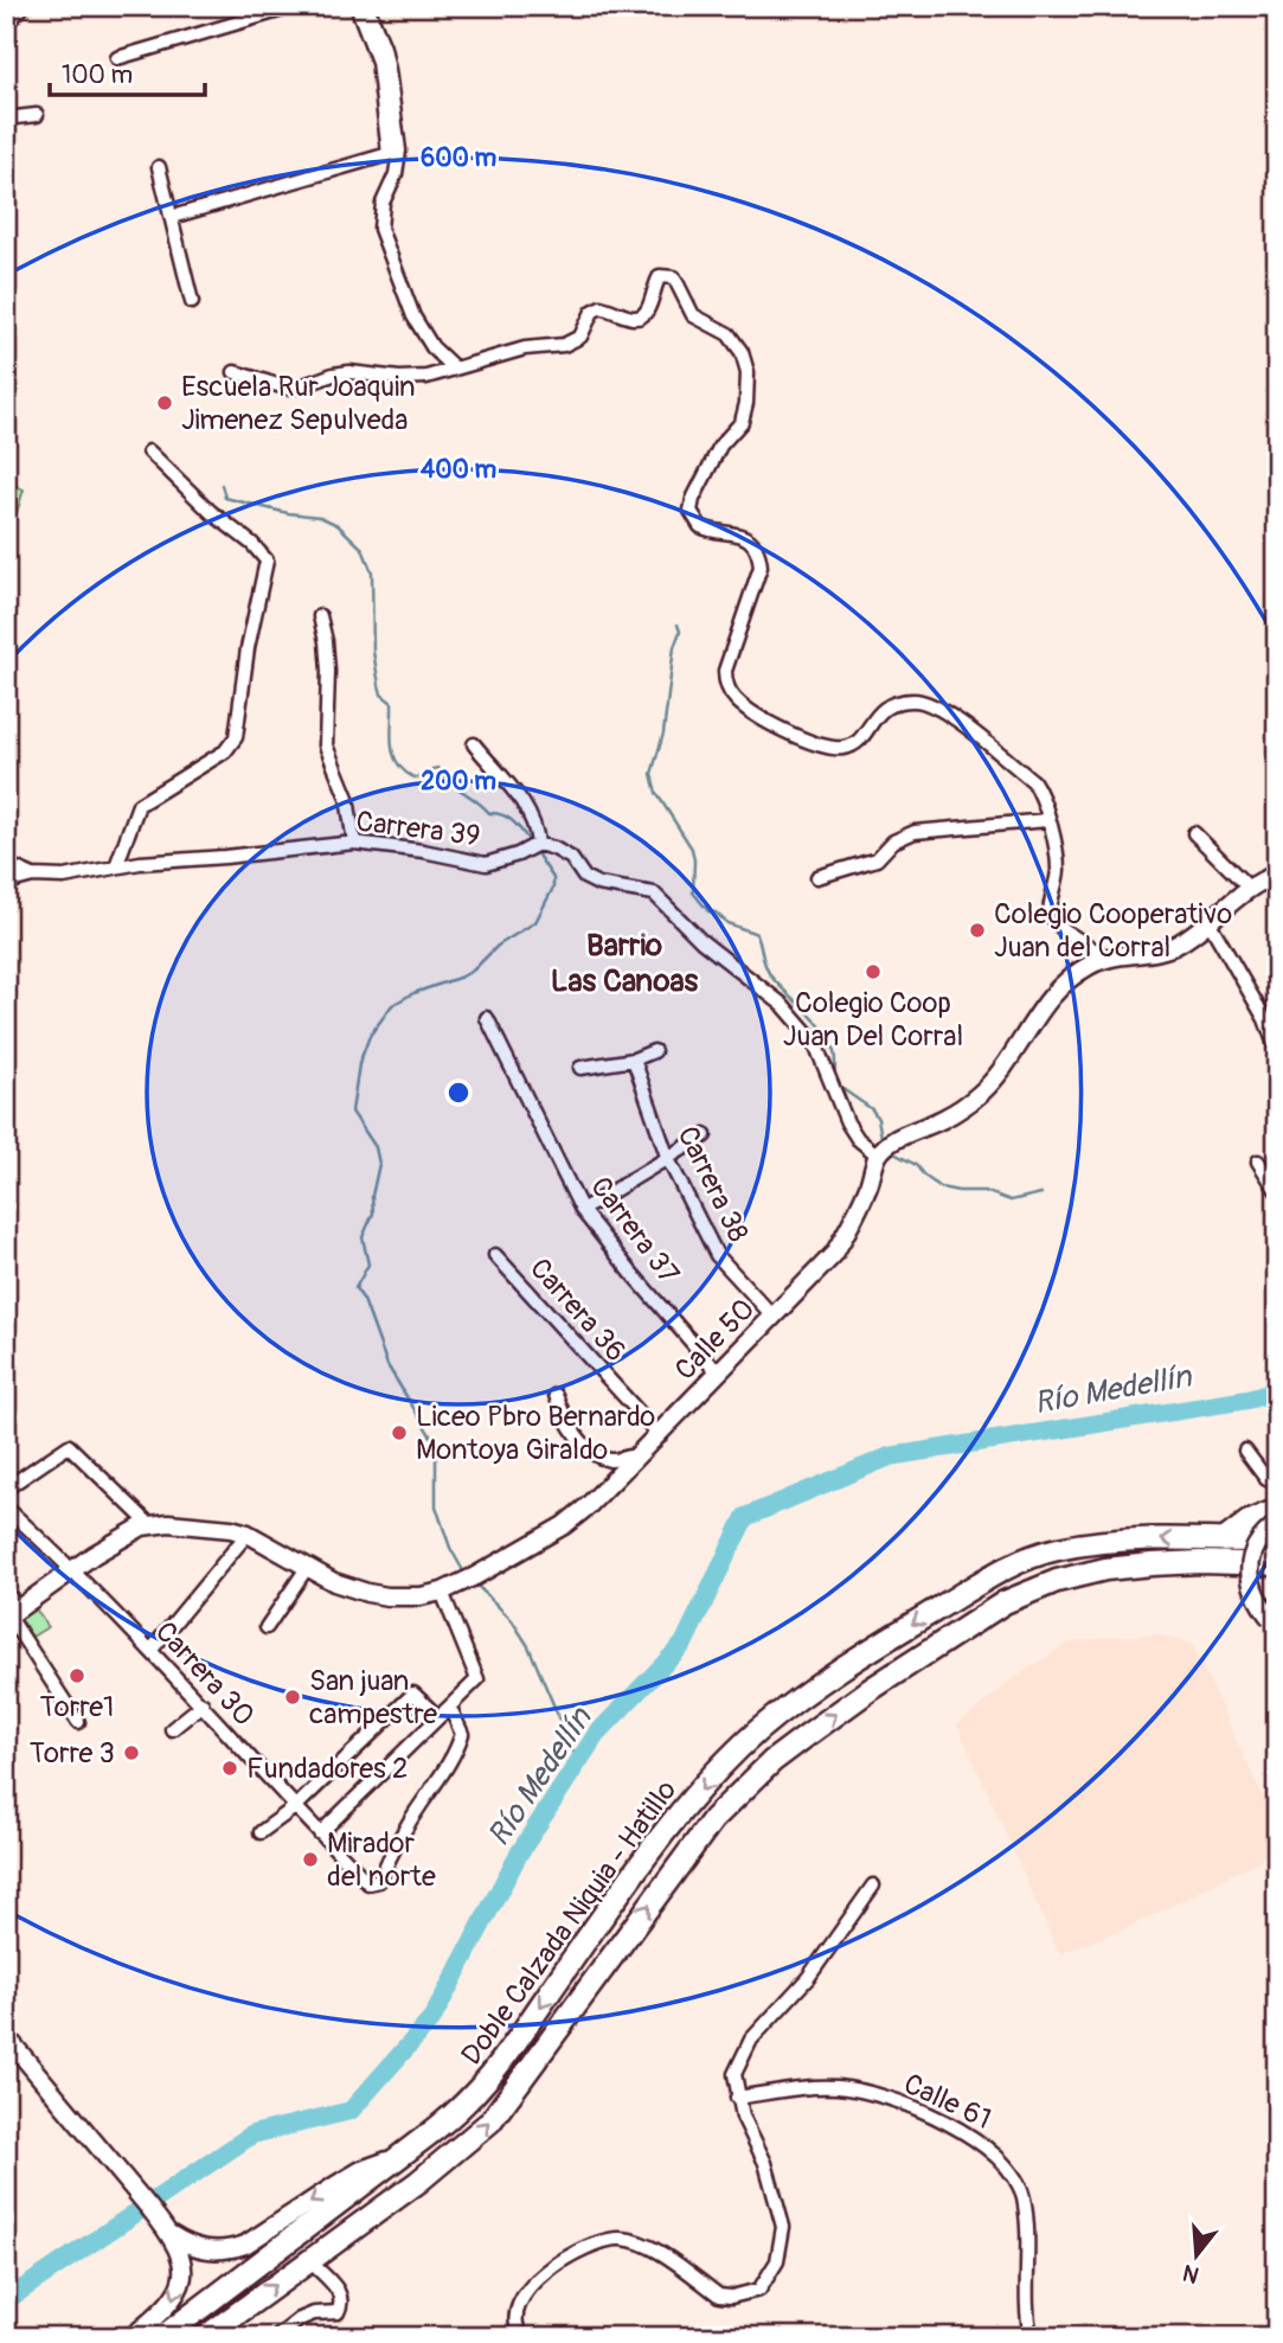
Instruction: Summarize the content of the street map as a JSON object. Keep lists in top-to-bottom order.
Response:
{
  "streets": {
    "highway": ["Doble Calzada Niquia - Hatillo"],
    "street": [
      "Carrera 39",
      "Carrera 38",
      "Carrera 37",
      "Carrera 36",
      "Calle 50",
      "Carrera 30",
      "Calle 61"
    ]
  },
  "crossings": [
    ["Carrera 38", "Calle 50"],
    ["Carrera 37", "Calle 50"],
    ["Carrera 36", "Calle 50"],
    ["Calle 50", "Carrera 30"]
  ],
  "districts": ["Barrio Las Canoas"],
  "water": ["Río Medellín"],
  "places": [
    "Escuela Rur Joaquin Jimenez Sepulveda",
    "Colegio Cooperativo Juan del Corral",
    "Colegio Coop Juan Del Corral",
    "Liceo Pbro Bernardo Montoya Giraldo",
    "Torre1",
    "San juan campestre",
    "Torre 3",
    "Fundadores 2",
    "Mirador del norte"
  ],
  "scale_bar": "100 m",
  "north": "bottom",
  "rings": ["600 m", "400 m", "200 m"]
}
